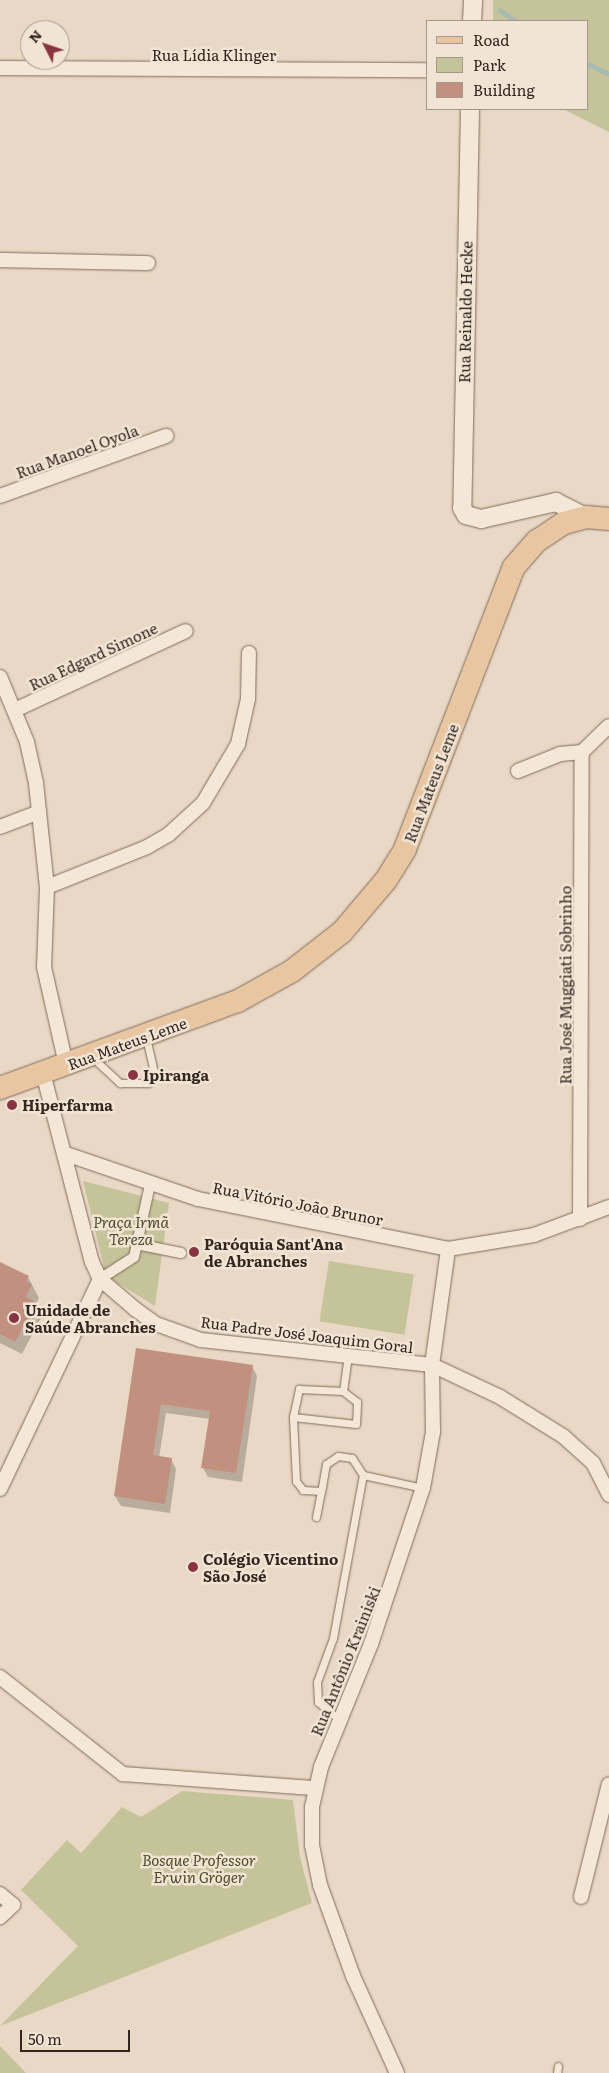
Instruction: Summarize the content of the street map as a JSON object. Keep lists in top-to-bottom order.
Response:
{
  "streets": {
    "main road": ["Rua Mateus Leme"],
    "street": [
      "Rua Lídia Klinger",
      "Rua Reinaldo Hecke",
      "Rua Manoel Oyola",
      "Rua Edgard Simone",
      "Rua José Muggiati Sobrinho",
      "Rua Vitório João Brunor",
      "Rua Padre José Joaquim Goral",
      "Rua Antônio Krainiski"
    ]
  },
  "crossings": [
    ["Rua Reinaldo Hecke", "Rua Mateus Leme"],
    ["Rua José Muggiati Sobrinho", "Rua Vitório João Brunor"],
    ["Rua Vitório João Brunor", "Rua Padre José Joaquim Goral"],
    ["Rua Vitório João Brunor", "Rua Antônio Krainiski"],
    ["Rua Padre José Joaquim Goral", "Rua Antônio Krainiski"]
  ],
  "parks": ["Praça Irmã Tereza", "Bosque Professor Erwin Gröger"],
  "places": [
    "Ipiranga",
    "Hiperfarma",
    "Paróquia Sant'Ana de Abranches",
    "Unidade de Saúde Abranches",
    "Colégio Vicentino São José"
  ],
  "legend": ["Road", "Park", "Building"],
  "scale_bar": "50 m",
  "north": "top left"
}
